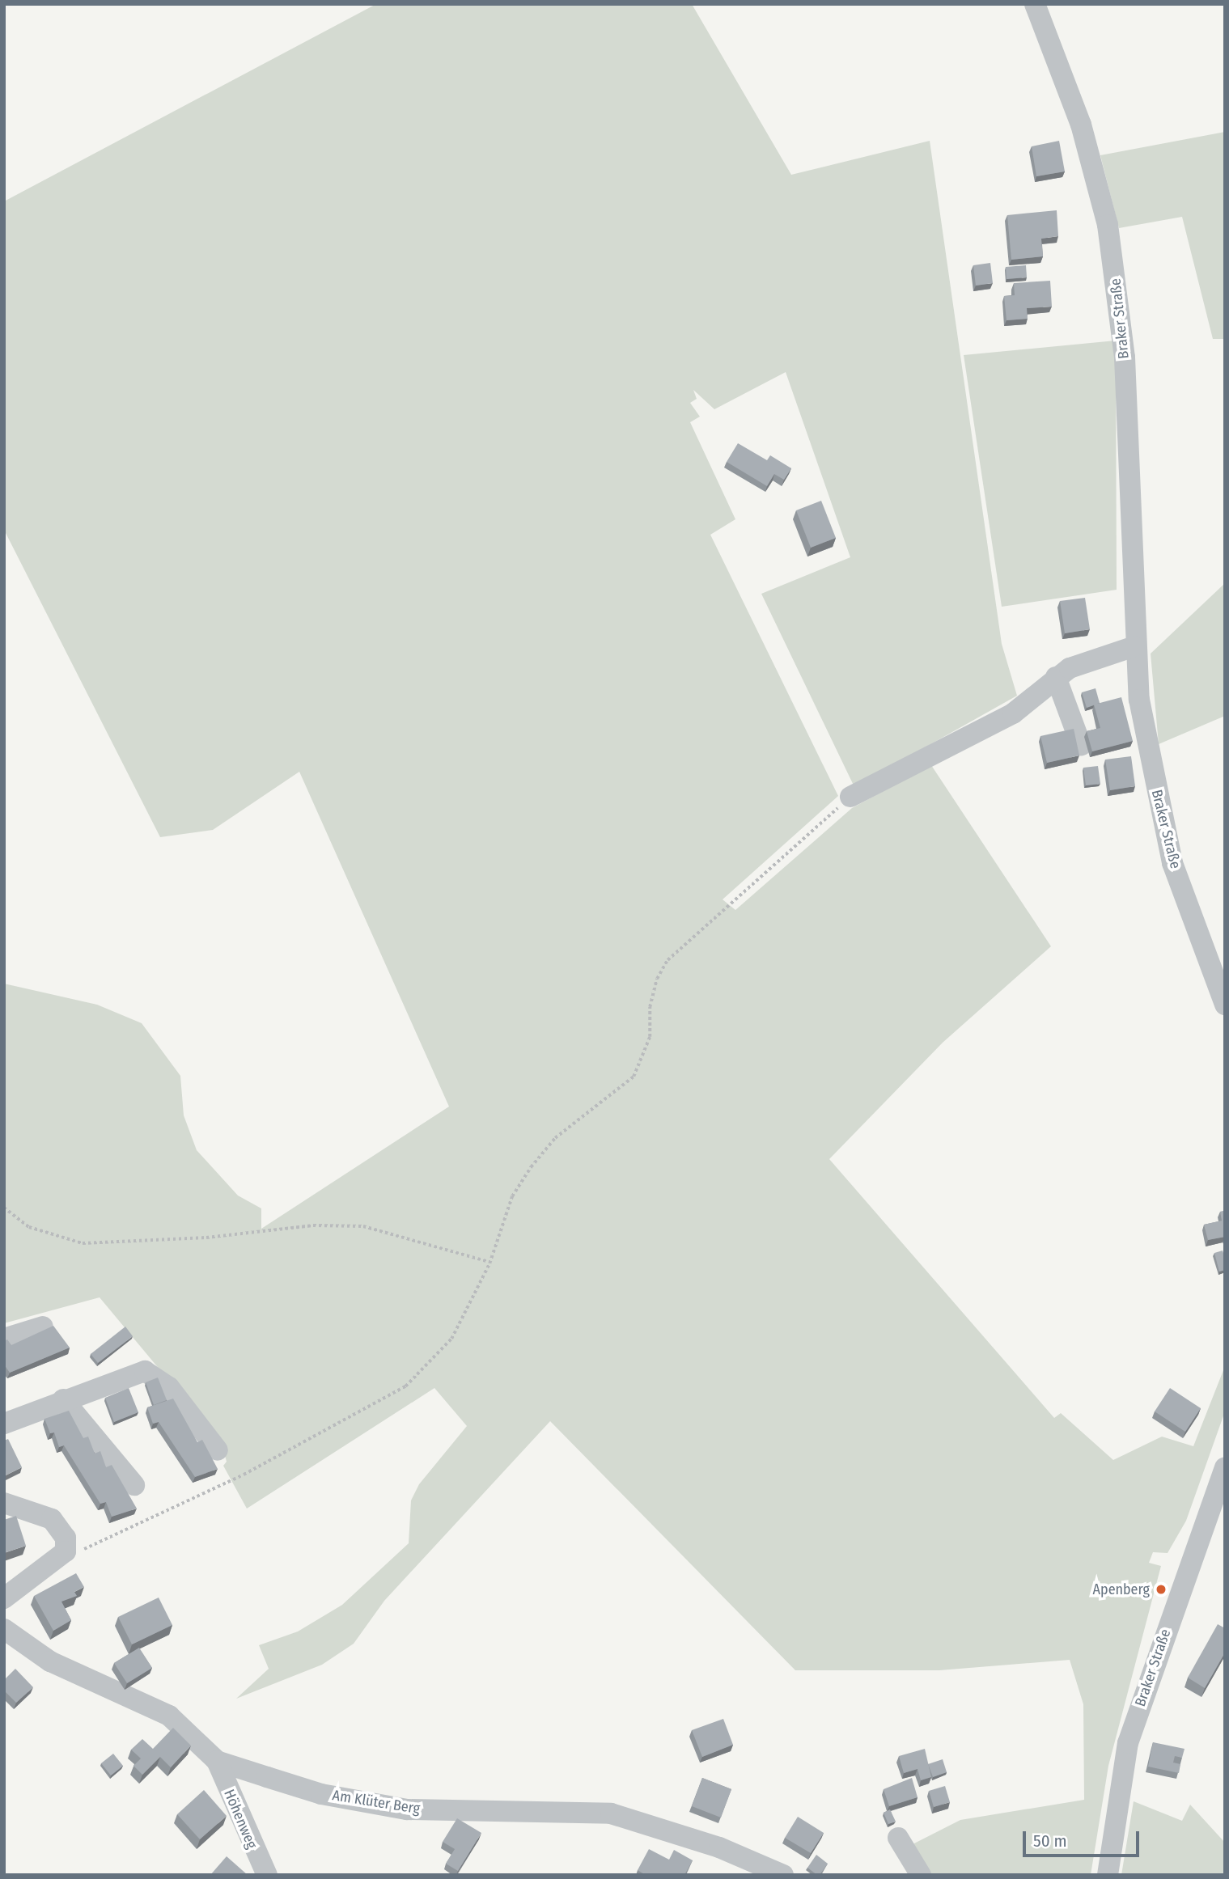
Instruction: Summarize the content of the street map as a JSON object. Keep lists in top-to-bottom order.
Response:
{
  "streets": {
    "street": ["Braker Straße", "Am Klüter Berg", "Höhenweg"]
  },
  "crossings": [
    ["Am Klüter Berg", "Höhenweg"]
  ],
  "places": ["Apenberg"],
  "scale_bar": "50 m"
}
